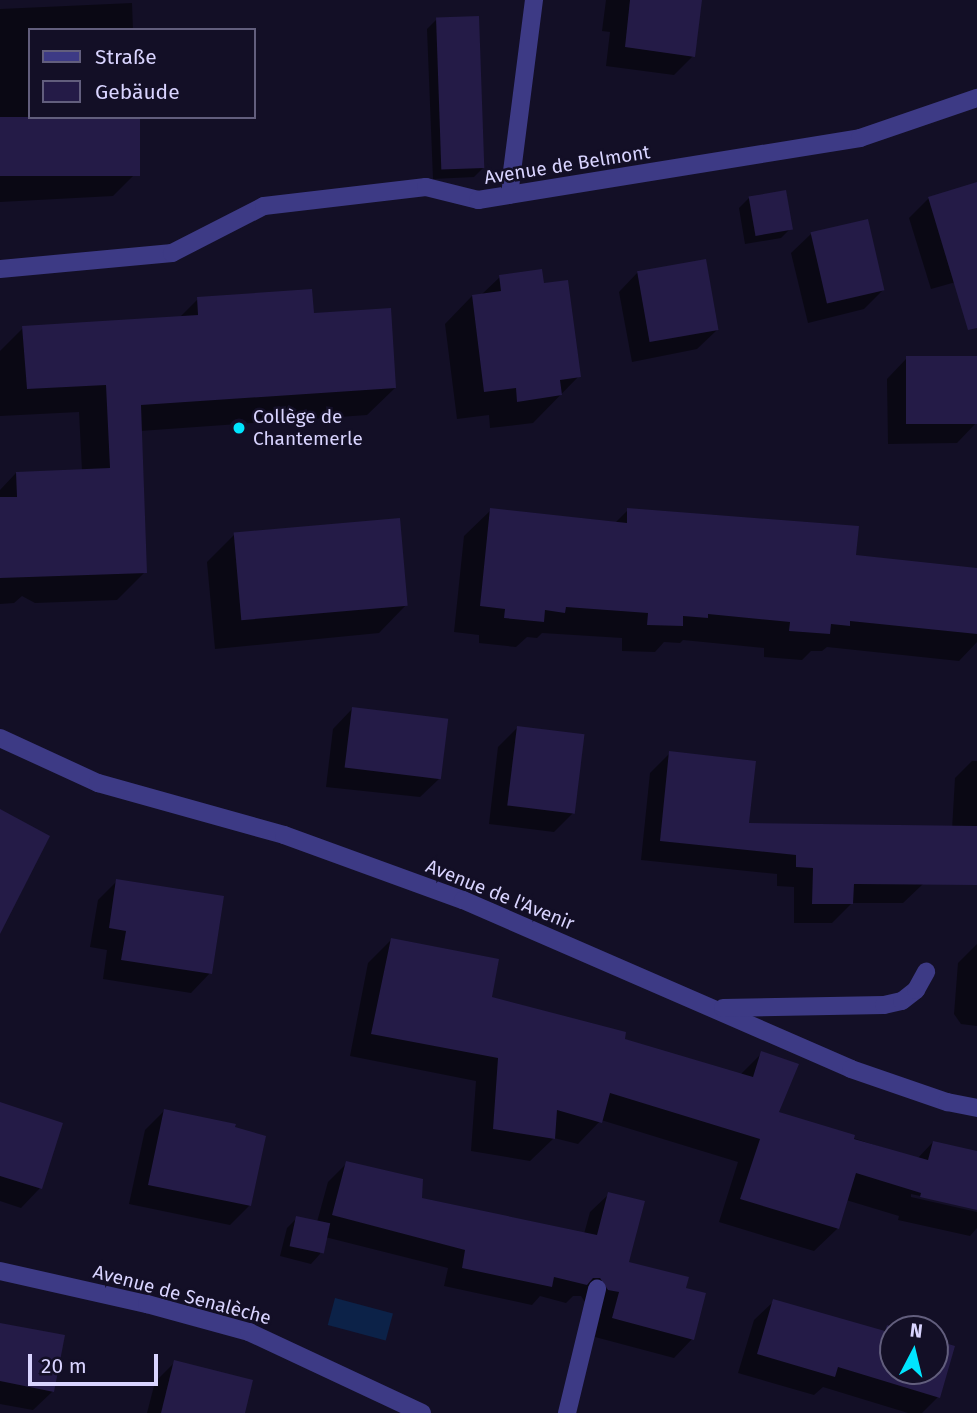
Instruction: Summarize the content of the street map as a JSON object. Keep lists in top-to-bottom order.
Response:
{
  "streets": {
    "street": ["Avenue de Belmont", "Avenue de l'Avenir", "Avenue de Senalèche"]
  },
  "places": ["Collège de Chantemerle"],
  "legend": ["Straße", "Gebäude"],
  "scale_bar": "20 m",
  "north": "top"
}
